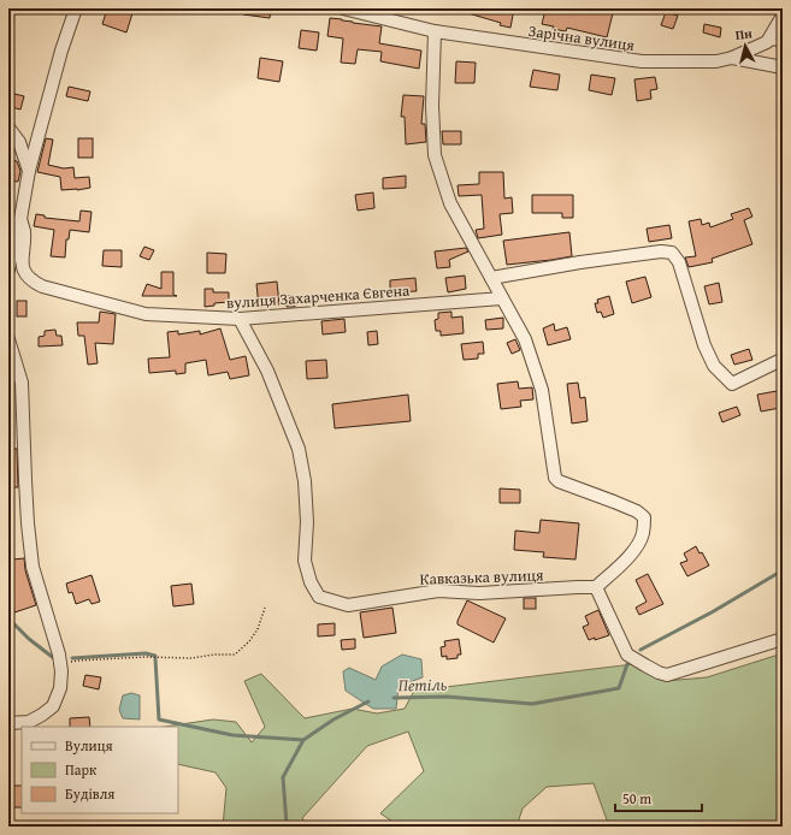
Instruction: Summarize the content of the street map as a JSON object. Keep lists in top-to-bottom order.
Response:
{
  "streets": {
    "street": ["Зарічна вулиця", "вулиця Захарченка Євгена", "Кавказька вулиця"]
  },
  "crossings": [
    ["вулиця Захарченка Євгена", "Кавказька вулиця"]
  ],
  "water": ["Петіль"],
  "legend": ["Вулиця", "Парк", "Будівля"],
  "scale_bar": "50 m",
  "north": "top"
}
